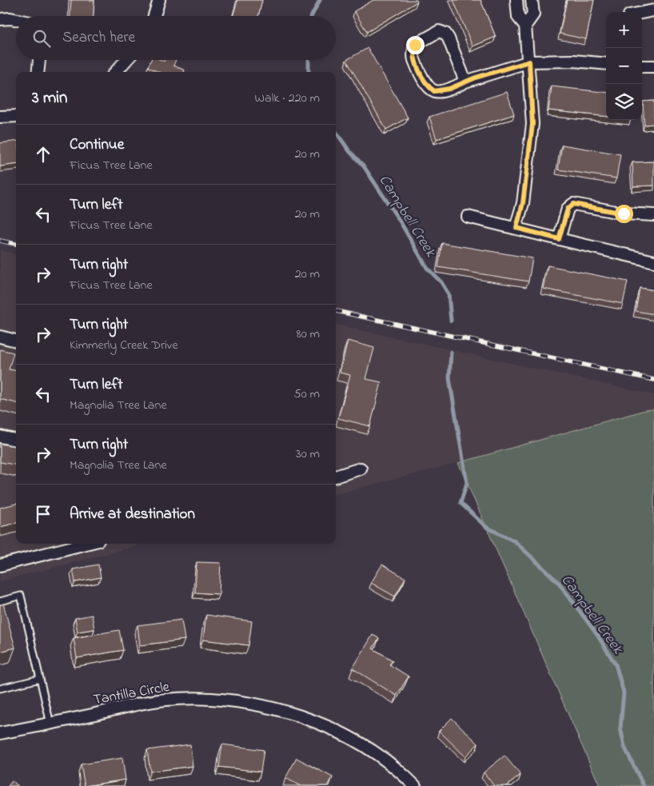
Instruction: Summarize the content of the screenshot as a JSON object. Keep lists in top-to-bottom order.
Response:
{
  "streets": {
    "street": ["Tantilla Circle"]
  },
  "water": ["Campbell Creek"],
  "page": {
    "map_buttons": ["+", "−"],
    "search": "Search here",
    "heading": ["3 min", "Walk · 220 m"],
    "list": [
      ["Continue", "Ficus Tree Lane", "20 m"],
      ["Turn left", "Ficus Tree Lane", "20 m"],
      ["Turn right", "Ficus Tree Lane", "20 m"],
      ["Turn right", "Kimmerly Creek Drive", "80 m"],
      ["Turn left", "Magnolia Tree Lane", "50 m"],
      ["Turn right", "Magnolia Tree Lane", "30 m"],
      "Arrive at destination"
    ]
  }
}
